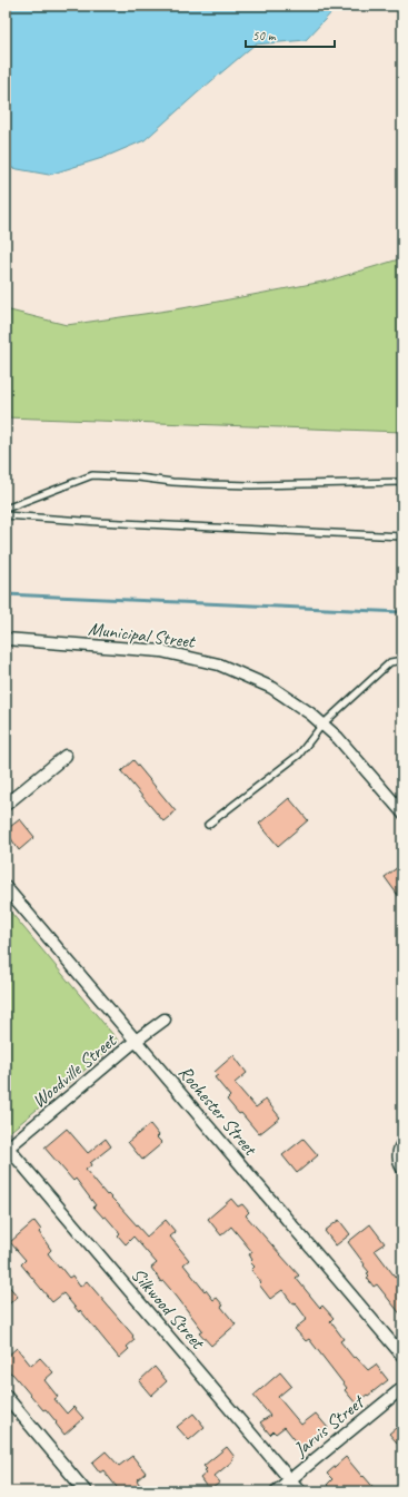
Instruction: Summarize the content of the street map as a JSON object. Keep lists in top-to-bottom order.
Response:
{
  "streets": {
    "street": [
      "Municipal Street",
      "Woodville Street",
      "Rochester Street",
      "Silkwood Street",
      "Jarvis Street"
    ]
  },
  "crossings": [
    ["Woodville Street", "Rochester Street"],
    ["Woodville Street", "Silkwood Street"],
    ["Silkwood Street", "Jarvis Street"]
  ],
  "scale_bar": "50 m"
}
